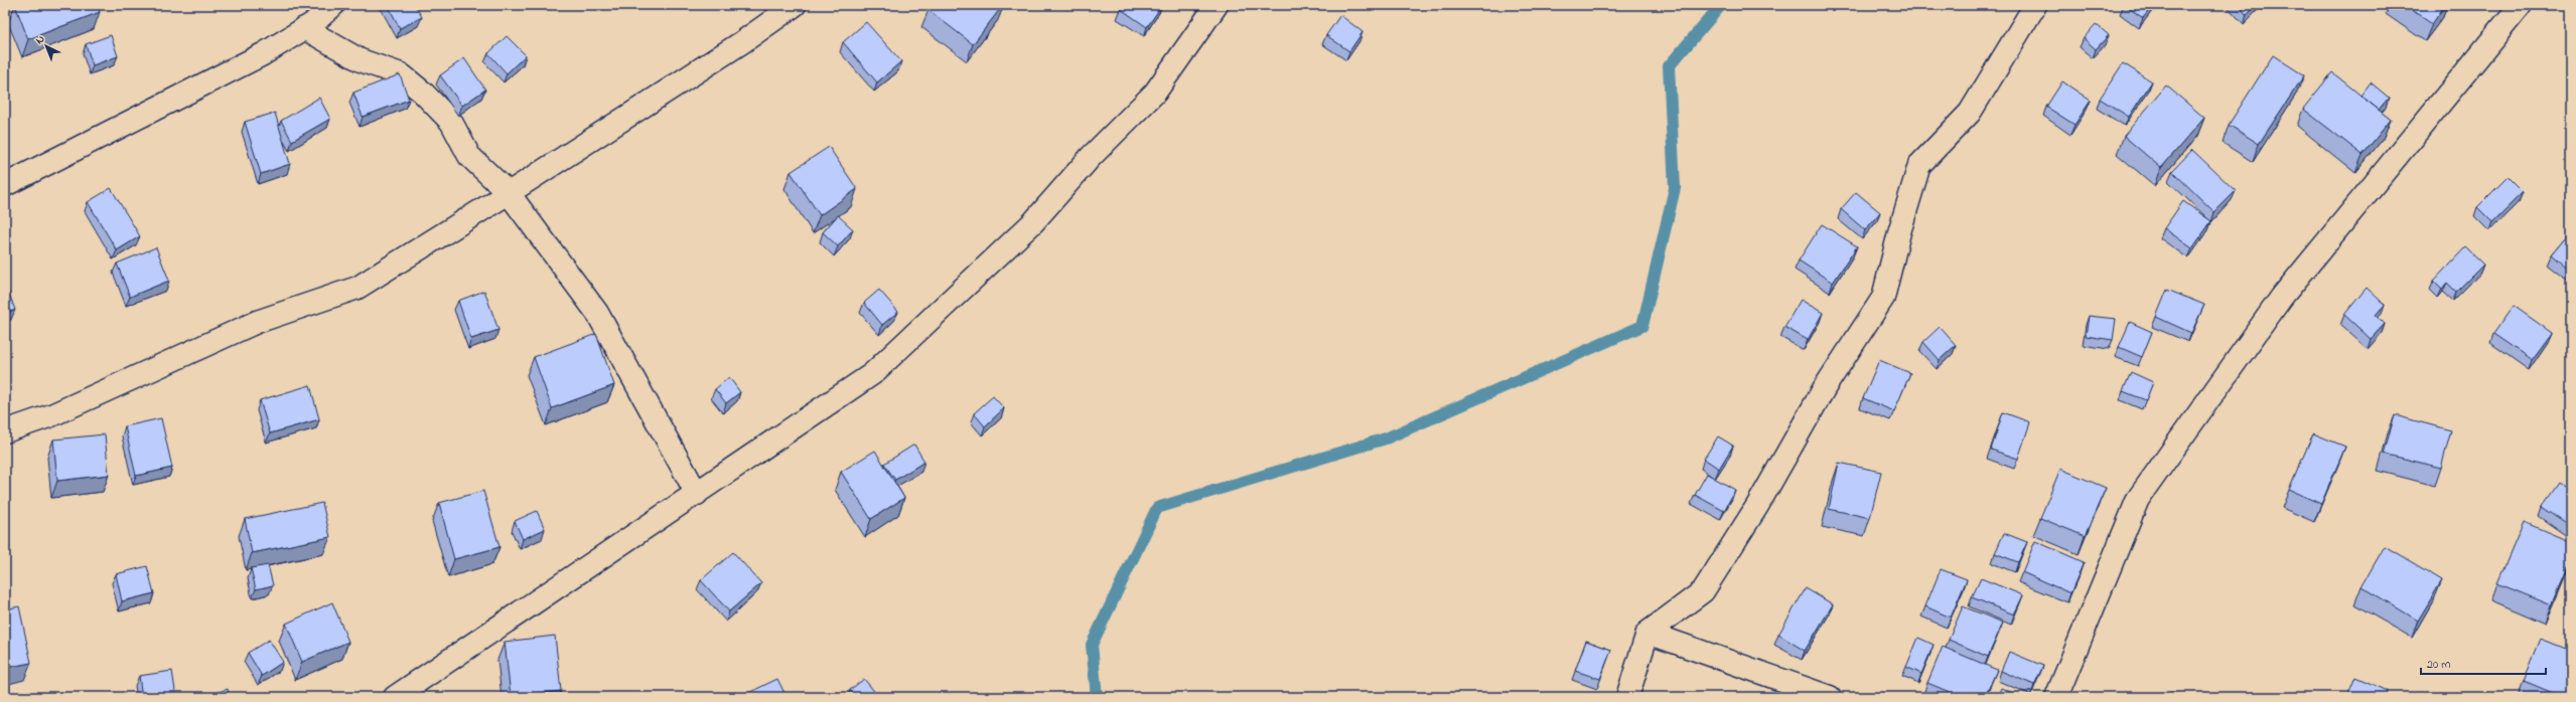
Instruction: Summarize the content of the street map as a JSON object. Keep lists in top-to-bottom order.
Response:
{
  "scale_bar": "20 m",
  "north": "top left"
}
